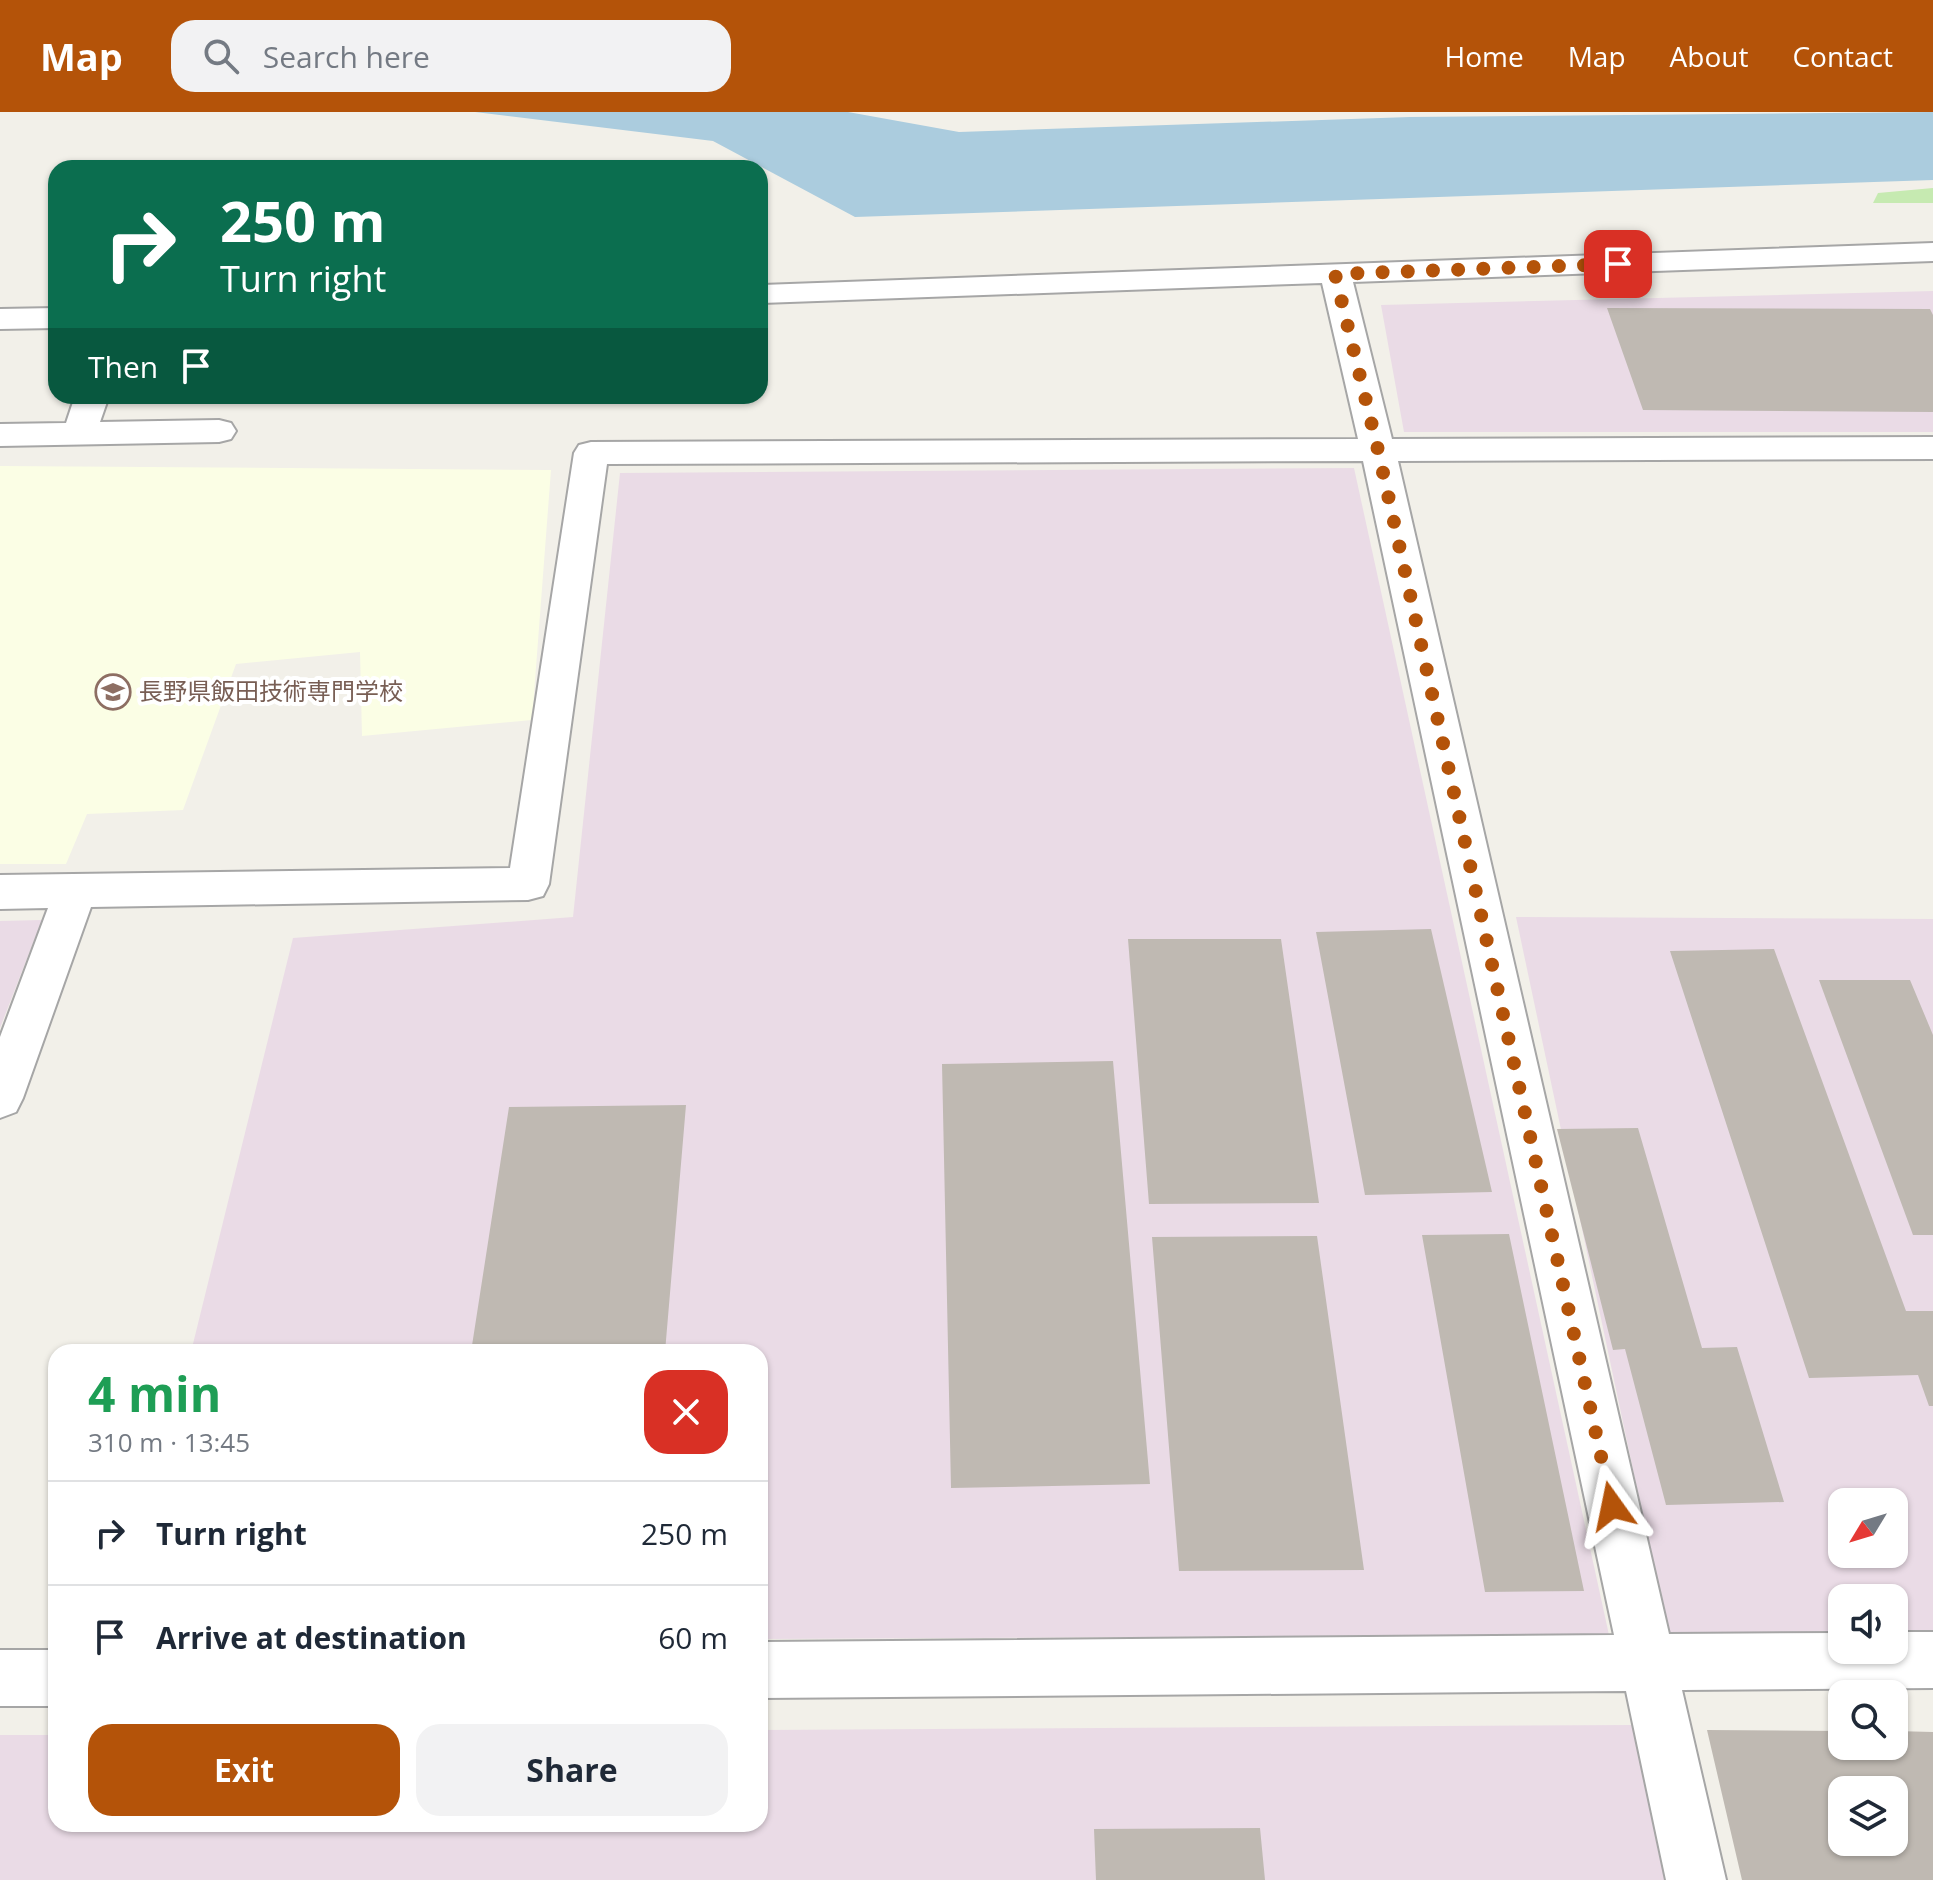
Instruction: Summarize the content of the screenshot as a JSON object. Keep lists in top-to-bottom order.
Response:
{
  "places": {
    "school or university": ["長野県飯田技術専門学校"]
  },
  "north": "bottom left",
  "page": {
    "header": "Map",
    "search": "Search here",
    "nav": [
      "Home",
      "Map",
      "About",
      "Contact"
    ],
    "turn": ["250 m", "Turn right"],
    "then": "Then",
    "heading": ["4 min", "310 m · 13:45"],
    "list": [
      {
        "name": "Turn right",
        "value": "250 m"
      },
      {
        "name": "Arrive at destination",
        "value": "60 m"
      }
    ],
    "buttons": ["Exit", "Share"]
  }
}
